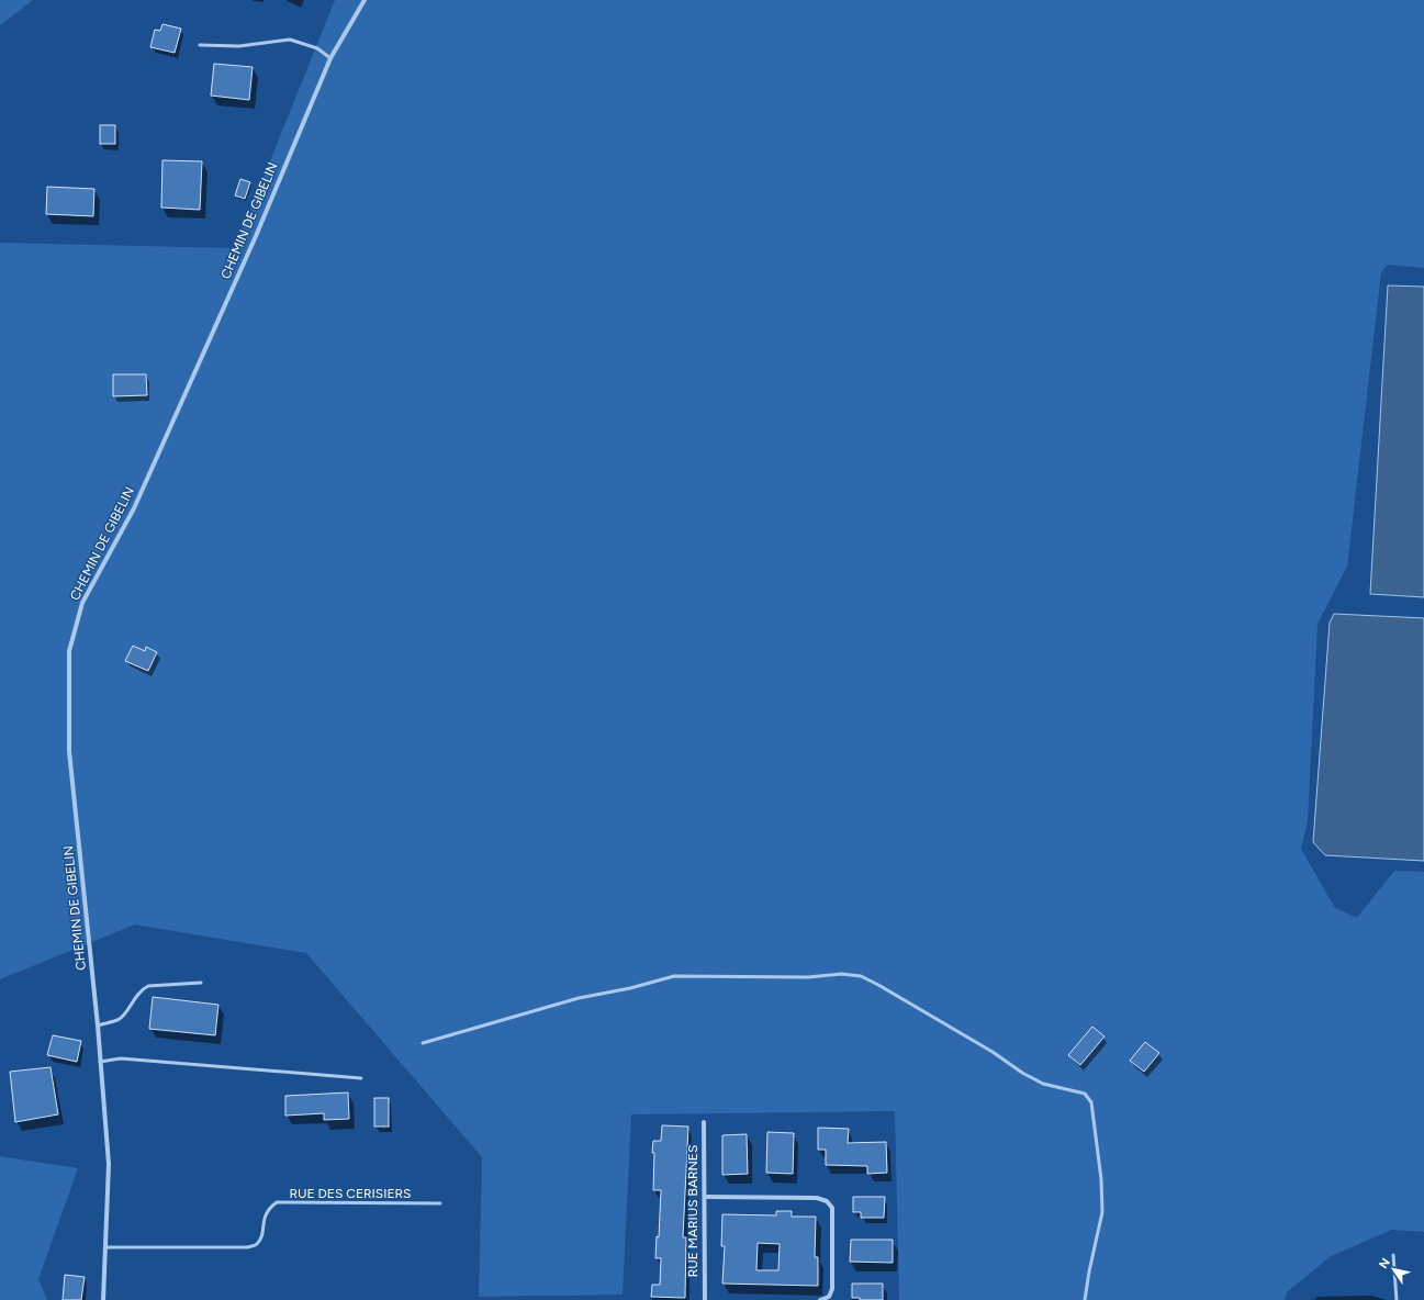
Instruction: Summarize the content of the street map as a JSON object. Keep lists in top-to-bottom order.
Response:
{
  "streets": {
    "street": ["CHEMIN DE GIBELIN", "RUE MARIUS BARNES"],
    "lane": ["RUE DES CERISIERS"]
  },
  "crossings": [
    ["CHEMIN DE GIBELIN", "RUE DES CERISIERS"]
  ],
  "north": "top left"
}
